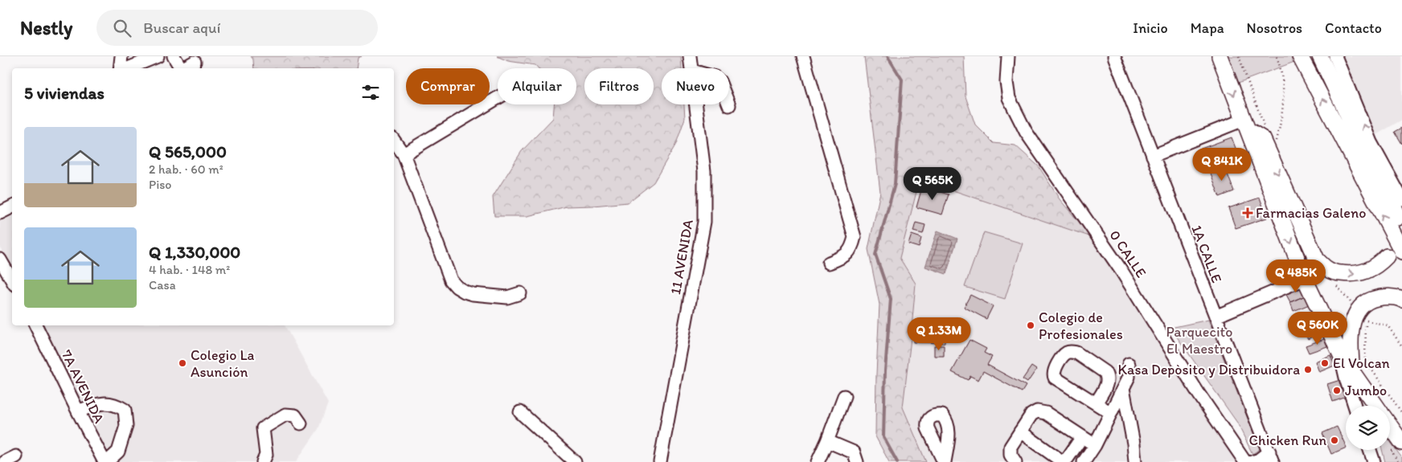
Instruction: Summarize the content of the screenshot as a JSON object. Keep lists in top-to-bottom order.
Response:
{
  "streets": {
    "street": [
      "0 CALLE",
      "1A CALLE",
      "11 AVENIDA",
      "7A AVENIDA"
    ]
  },
  "parks": ["Parquecito El Maestro"],
  "places": {
    "health": ["Farmacias Galeno"],
    "other": [
      "Colegio de Profesionales",
      "Colegio La Asunción",
      "El Volcan",
      "Kasa Depòsito y Distribuidora",
      "Jumbo",
      "Chicken Run"
    ]
  },
  "page": {
    "header": "Nestly",
    "search": "Buscar aquí",
    "nav": [
      "Inicio",
      "Mapa",
      "Nosotros",
      "Contacto"
    ],
    "chip": [
      "Comprar",
      "Alquilar",
      "Filtros",
      "Nuevo"
    ],
    "heading": "5 viviendas",
    "list": [
      {
        "name": "Q 565,000",
        "note": "2 hab. · 60 m² · Piso"
      },
      {
        "name": "Q 1,330,000",
        "note": "4 hab. · 148 m² · Casa"
      }
    ],
    "price": [
      "Q 841K",
      "Q 565K",
      "Q 485K",
      "Q 560K",
      "Q 1.33M"
    ]
  }
}
